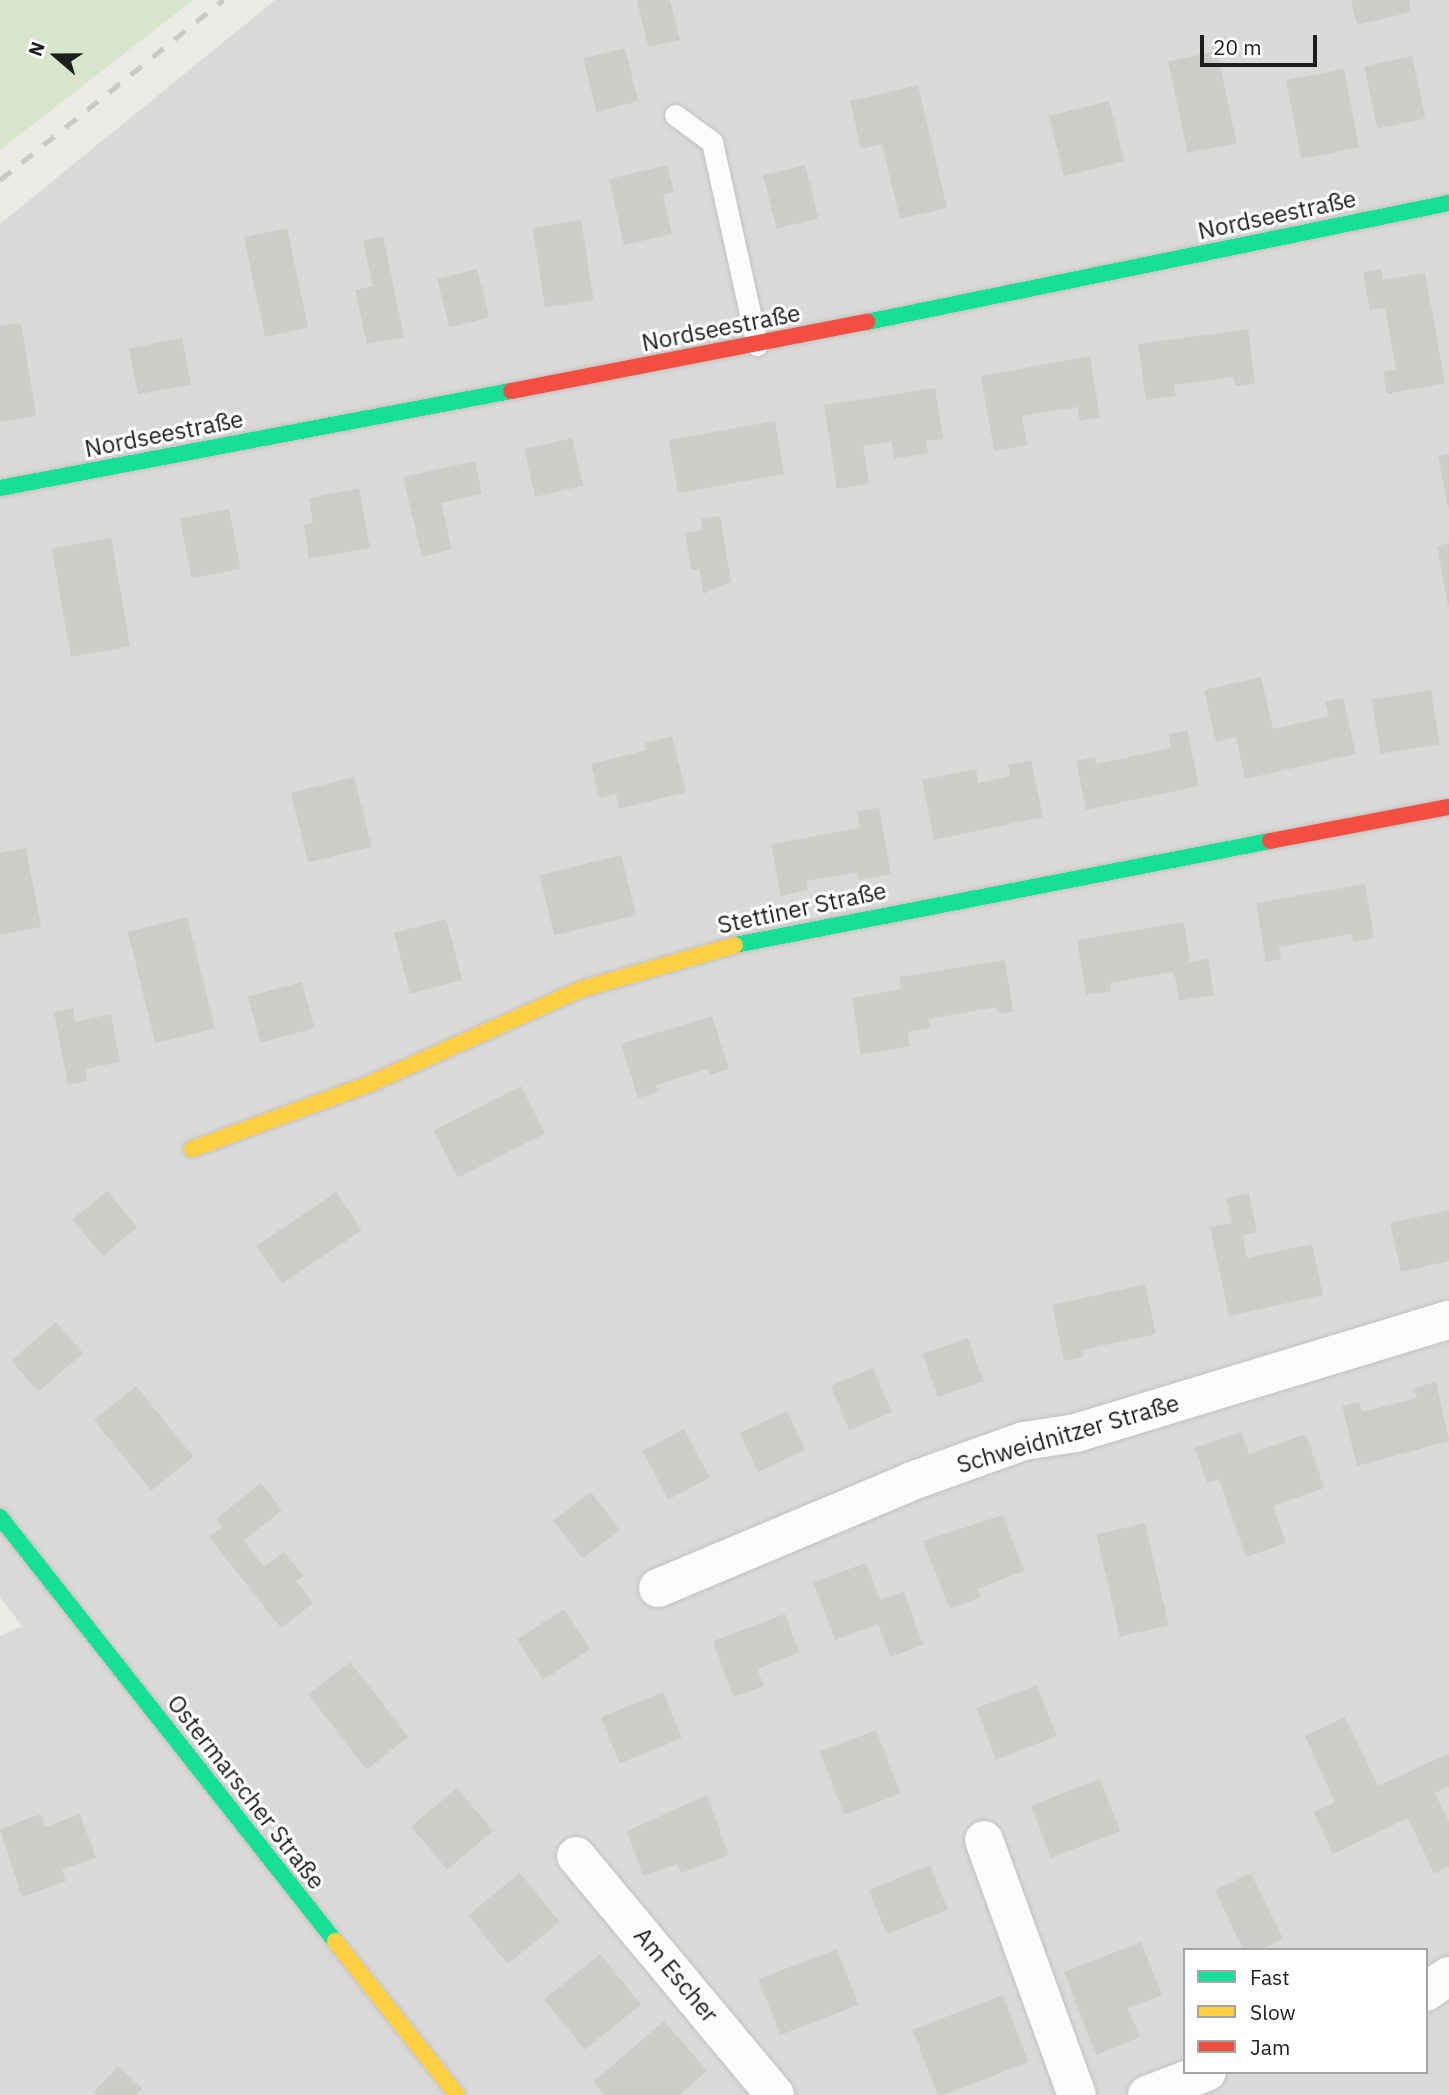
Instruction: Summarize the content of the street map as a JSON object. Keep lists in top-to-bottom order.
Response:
{
  "streets": {
    "street": [
      "Nordseestraße",
      "Stettiner Straße",
      "Schweidnitzer Straße",
      "Ostermarscher Straße",
      "Am Escher"
    ]
  },
  "legend": ["Fast", "Slow", "Jam"],
  "scale_bar": "20 m",
  "north": "left"
}
